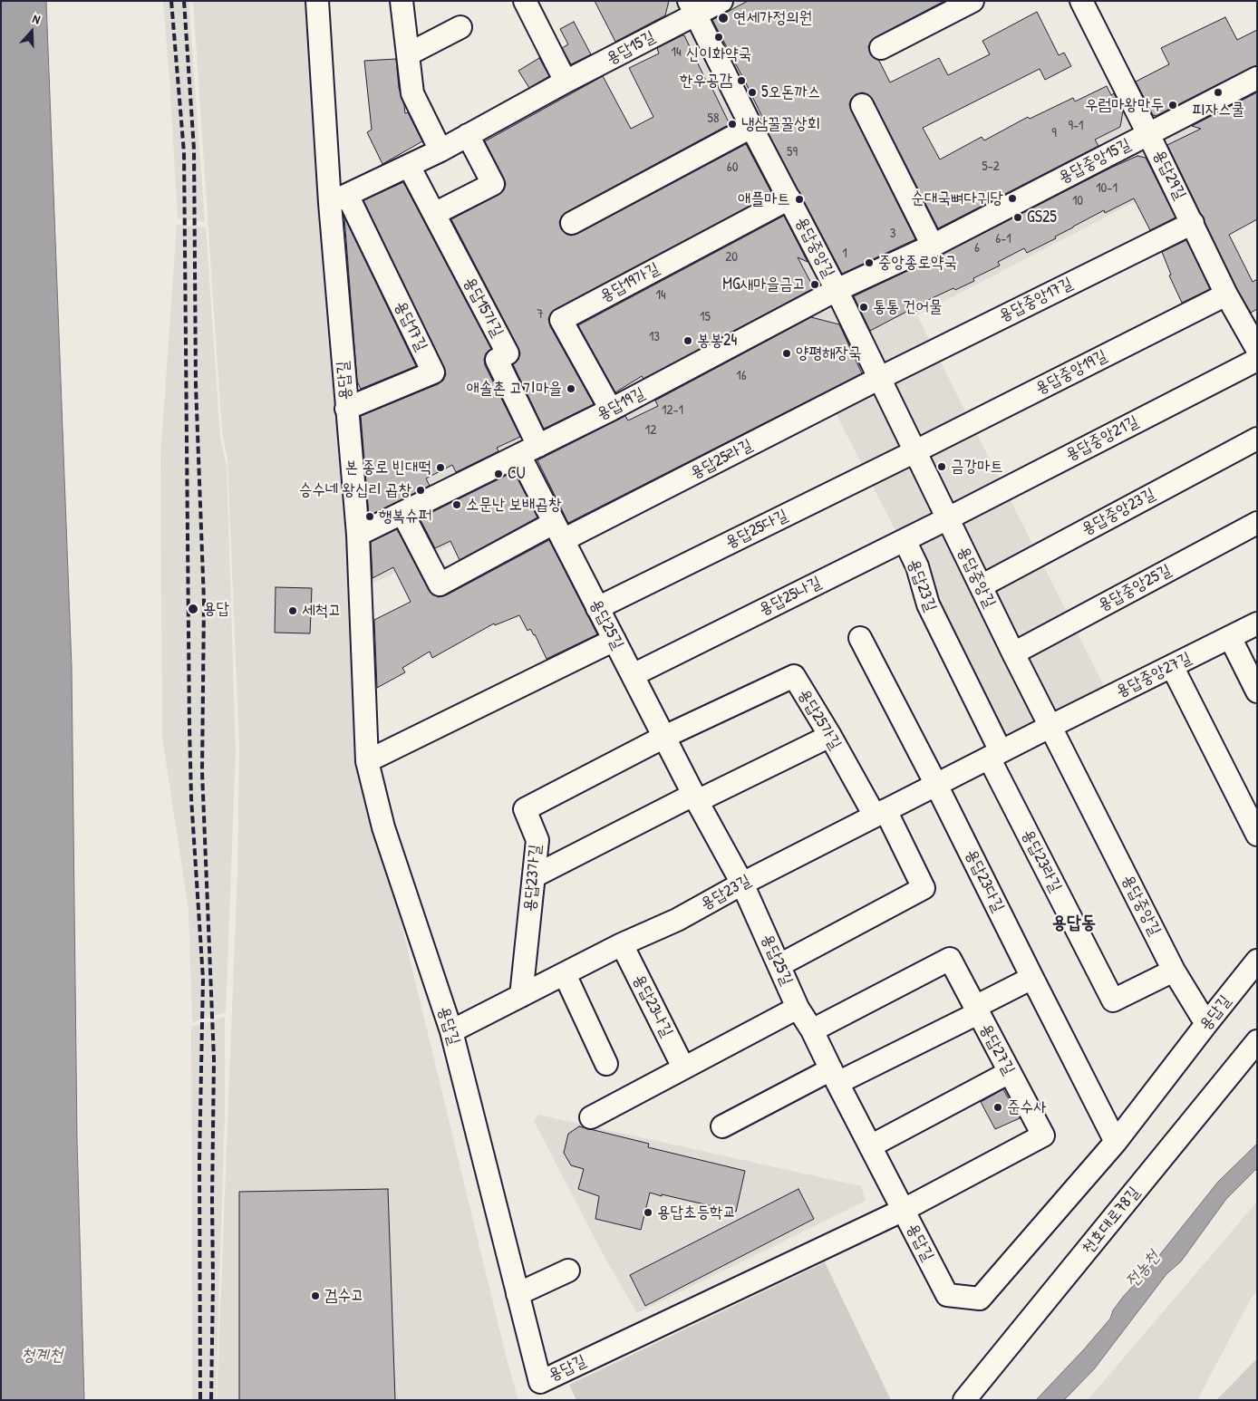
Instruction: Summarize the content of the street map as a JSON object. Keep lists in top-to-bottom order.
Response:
{
  "streets": {
    "street": [
      "용답15길",
      "용답중앙15길",
      "용답29길",
      "용답중앙길",
      "용답19가길",
      "용답중앙17길",
      "용답15가길",
      "용답17길",
      "용답중앙19길",
      "용답길",
      "용답19길",
      "용답중앙21길",
      "용답25라길",
      "용답중앙23길",
      "용답25다길",
      "용답23길",
      "용답중앙25길",
      "용답25나길",
      "용답25길",
      "용답중앙27길",
      "용답25가길",
      "용답23라길",
      "용답23가길",
      "용답23다길",
      "용답23나길",
      "용답27길",
      "천호대로78길"
    ]
  },
  "crossings": [
    ["용답15길", "용답중앙길"],
    ["용답15길", "용답15가길"],
    ["용답15길", "용답17길"],
    ["용답15길", "용답길"],
    ["용답중앙15길", "용답29길"],
    ["용답중앙15길", "용답중앙길"],
    ["용답중앙15길", "용답19길"],
    ["용답29길", "용답중앙17길"],
    ["용답29길", "용답중앙19길"],
    ["용답중앙길", "용답19가길"],
    ["용답중앙길", "용답중앙17길"],
    ["용답중앙길", "용답중앙19길"],
    ["용답중앙길", "용답길"],
    ["용답중앙길", "용답19길"],
    ["용답중앙길", "용답중앙21길"],
    ["용답중앙길", "용답25라길"],
    ["용답중앙길", "용답중앙23길"],
    ["용답중앙길", "용답25다길"],
    ["용답중앙길", "용답23길"],
    ["용답중앙길", "용답중앙25길"],
    ["용답중앙길", "용답25나길"],
    ["용답중앙길", "용답중앙27길"],
    ["용답중앙길", "용답23라길"],
    ["용답19가길", "용답19길"],
    ["용답중앙17길", "용답25라길"],
    ["용답15가길", "용답19길"],
    ["용답17길", "용답길"],
    ["용답중앙19길", "용답25다길"],
    ["용답길", "용답19길"],
    ["용답길", "용답23길"],
    ["용답길", "용답25길"],
    ["용답길", "용답23다길"],
    ["용답길", "용답27길"],
    ["용답19길", "용답25길"],
    ["용답중앙21길", "용답25나길"],
    ["용답25라길", "용답25길"],
    ["용답25다길", "용답25길"],
    ["용답23길", "용답25나길"],
    ["용답23길", "용답25길"],
    ["용답23길", "용답중앙27길"],
    ["용답23길", "용답25가길"],
    ["용답23길", "용답23라길"],
    ["용답23길", "용답23가길"],
    ["용답23길", "용답23다길"],
    ["용답23길", "용답23나길"],
    ["용답25나길", "용답25길"],
    ["용답25길", "용답25가길"],
    ["용답25길", "용답23가길"],
    ["용답25길", "용답27길"],
    ["용답25가길", "용답23가길"]
  ],
  "districts": ["용답동"],
  "water": ["전농천", "청계천"],
  "places": [
    "연세가정의원",
    "신이화약국",
    "한우공감",
    "5오돈까스",
    "피자스쿨",
    "우럼마왕만두",
    "냉삼꿀꿀상회",
    "순대국뼈다귀당",
    "애플마트",
    "GS25",
    "중앙종로약국",
    "MG새마을금고",
    "통통 건어물",
    "봉봉24",
    "양평해장국",
    "애솔촌 고기마을",
    "금강마트",
    "본 종로 빈대떡",
    "CU",
    "승수네 왕십리 곱창",
    "소문난 보배곱창",
    "행복슈퍼",
    "용답",
    "세척고",
    "준수사",
    "용답초등학교",
    "검수고"
  ],
  "house_numbers": [
    "14",
    "58",
    "9-1",
    "9",
    "59",
    "5-2",
    "60",
    "10-1",
    "10",
    "3",
    "6-1",
    "6",
    "1",
    "20",
    "14",
    "7",
    "15",
    "13",
    "16",
    "12-1",
    "12"
  ],
  "north": "top"
}
